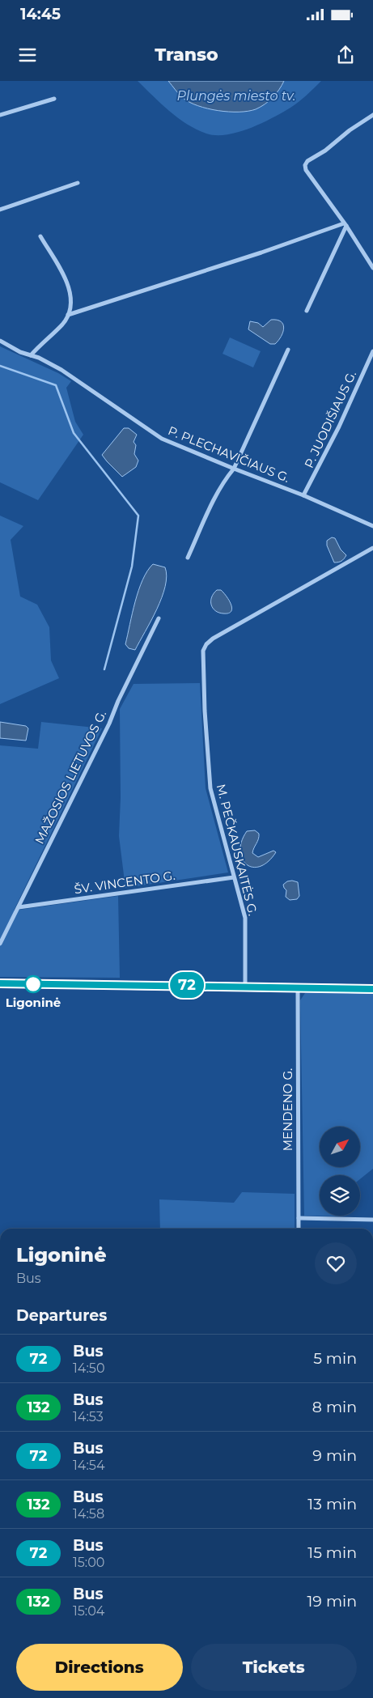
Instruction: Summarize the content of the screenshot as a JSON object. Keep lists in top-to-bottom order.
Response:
{
  "streets": {
    "street": [
      "P. JUODIŠIAUS G.",
      "P. PLECHAVIČIAUS G.",
      "MAŽOSIOS LIETUVOS G.",
      "M. PEČKAUSKAITĖS G.",
      "ŠV. VINCENTO G.",
      "MENDENO G."
    ]
  },
  "crossings": [
    ["P. JUODIŠIAUS G.", "P. PLECHAVIČIAUS G."],
    ["MAŽOSIOS LIETUVOS G.", "ŠV. VINCENTO G."],
    ["M. PEČKAUSKAITĖS G.", "ŠV. VINCENTO G."]
  ],
  "water": ["Plungės miesto tv."],
  "places": ["Ligoninė"],
  "lines": ["bus line 72"],
  "north": "top right",
  "page": {
    "status": "14:45",
    "header": "Transo",
    "on_map": "72",
    "heading": [
      ["Ligoninė", "Bus"],
      "Departures"
    ],
    "list": [
      {
        "mark": "72",
        "name": "Bus",
        "note": "14:50",
        "value": "5 min"
      },
      {
        "mark": "132",
        "name": "Bus",
        "note": "14:53",
        "value": "8 min"
      },
      {
        "mark": "72",
        "name": "Bus",
        "note": "14:54",
        "value": "9 min"
      },
      {
        "mark": "132",
        "name": "Bus",
        "note": "14:58",
        "value": "13 min"
      },
      {
        "mark": "72",
        "name": "Bus",
        "note": "15:00",
        "value": "15 min"
      },
      {
        "mark": "132",
        "name": "Bus",
        "note": "15:04",
        "value": "19 min"
      }
    ],
    "buttons": ["Directions", "Tickets"]
  }
}
